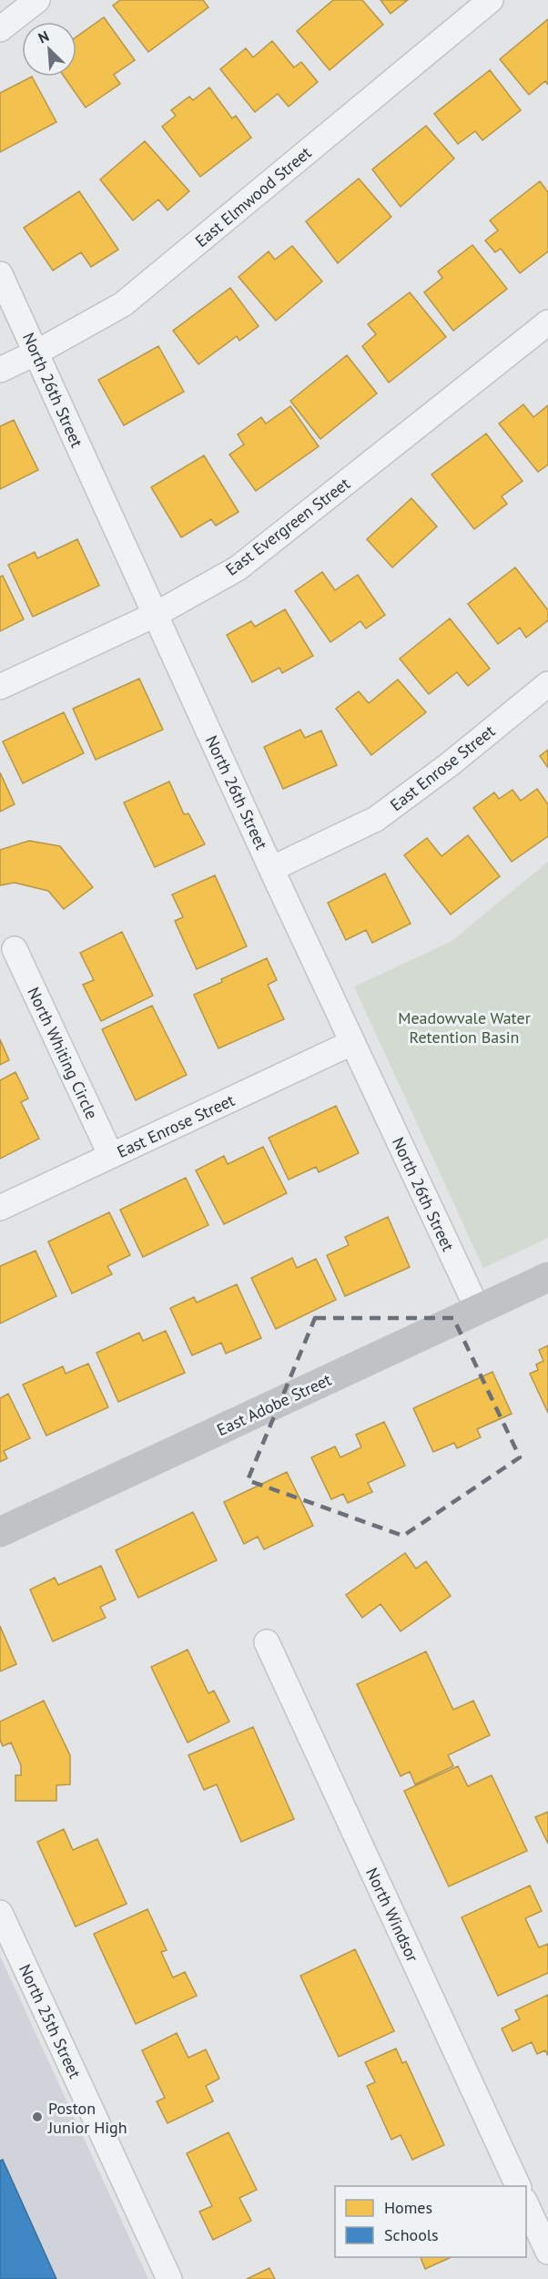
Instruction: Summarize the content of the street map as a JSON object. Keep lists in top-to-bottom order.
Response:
{
  "streets": {
    "street": [
      "East Elmwood Street",
      "North 26th Street",
      "East Evergreen Street",
      "East Enrose Street",
      "North Whiting Circle",
      "East Adobe Street",
      "North Windsor",
      "North 25th Street"
    ]
  },
  "crossings": [
    ["East Elmwood Street", "North 26th Street"],
    ["North 26th Street", "East Evergreen Street"],
    ["North 26th Street", "East Enrose Street"],
    ["North 26th Street", "East Adobe Street"],
    ["East Enrose Street", "North Whiting Circle"]
  ],
  "parks": ["Meadowvale Water Retention Basin"],
  "places": ["Poston Junior High"],
  "legend": ["Homes", "Schools"],
  "north": "top left"
}
